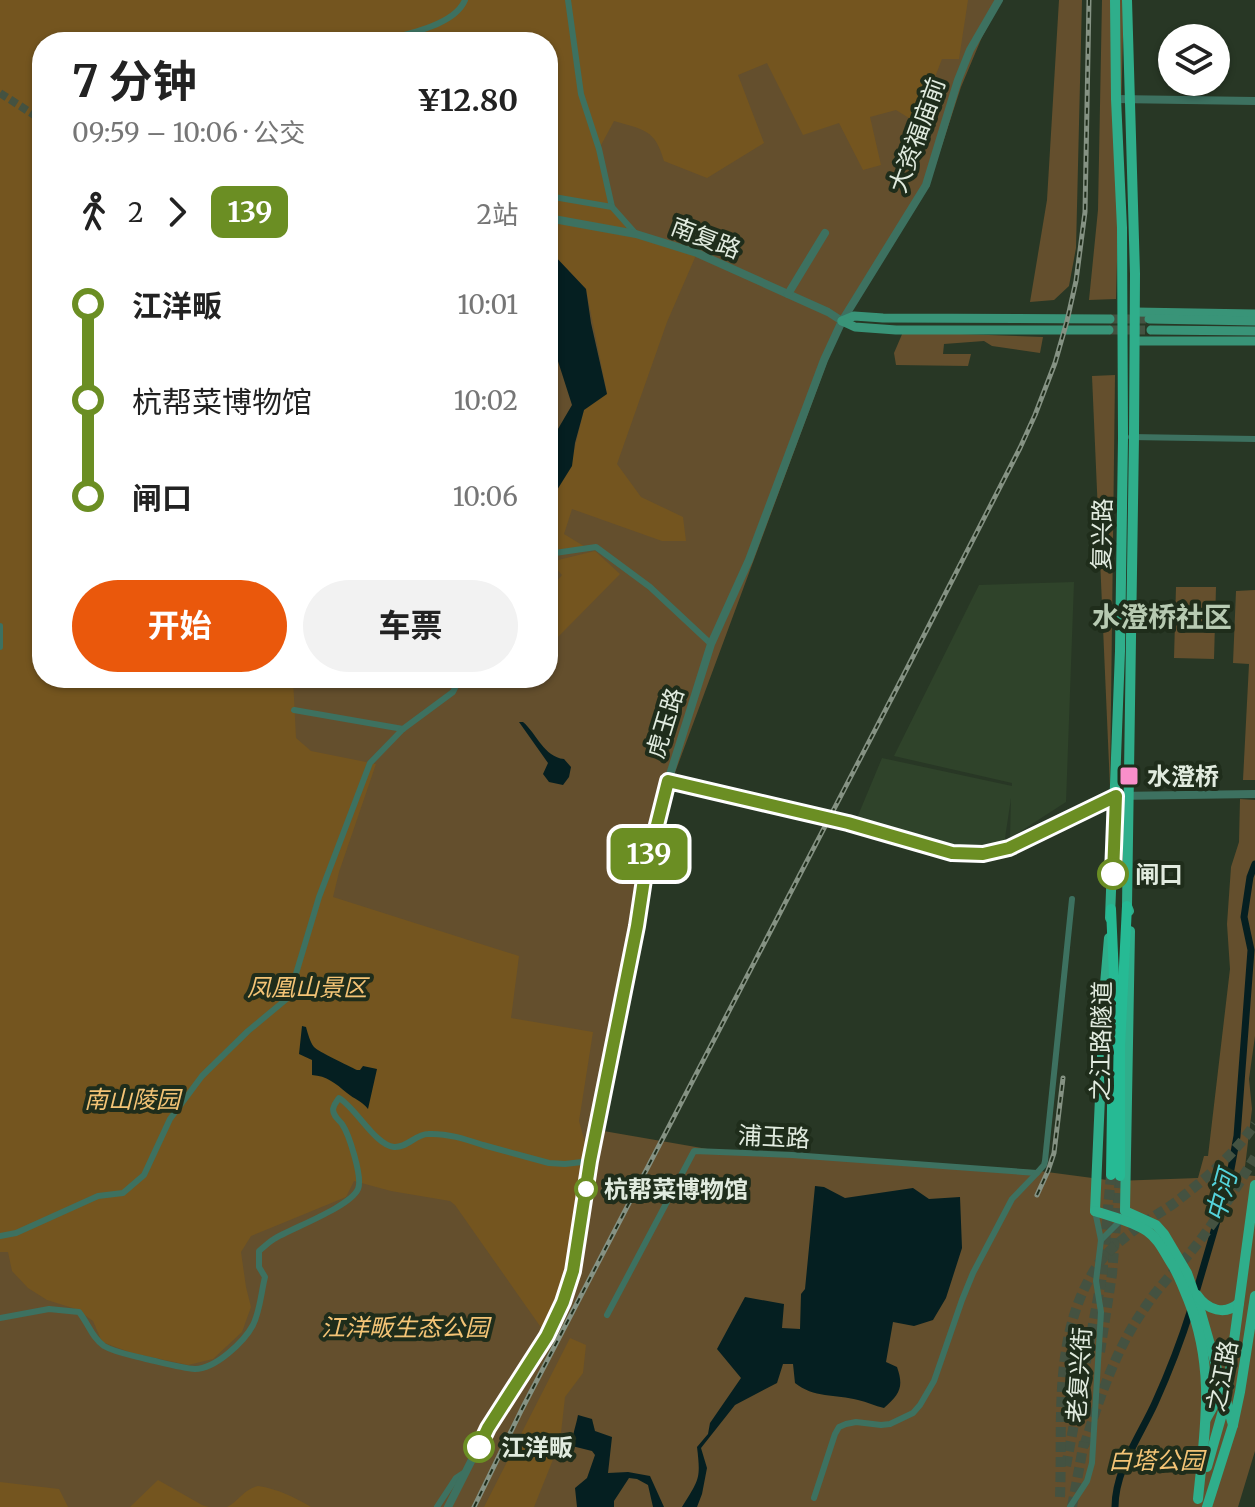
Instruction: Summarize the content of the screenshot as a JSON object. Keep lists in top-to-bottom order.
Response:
{
  "streets": {
    "highway": ["之江路隧道"],
    "main road": ["南复路", "复兴路", "之江路"],
    "street": [
      "大资福庙前",
      "虎玉路",
      "浦玉路",
      "老复兴街"
    ]
  },
  "crossings": [
    ["大资福庙前", "南复路"],
    ["大资福庙前", "虎玉路"],
    ["南复路", "虎玉路"],
    ["复兴路", "之江路隧道"],
    ["复兴路", "老复兴街"]
  ],
  "districts": ["水澄桥社区"],
  "water": ["中河"],
  "parks": [
    "凤凰山景区",
    "南山陵园",
    "江洋畈生态公园",
    "白塔公园"
  ],
  "places": {
    "transit": ["水澄桥"],
    "other": ["闸口", "杭帮菜博物馆", "江洋畈"]
  },
  "lines": ["bus line 139"],
  "page": {
    "on_map": "139",
    "heading": ["7 分钟", "09:59 – 10:06 · 公交", "¥12.80"],
    "legs": ["2", "139", "2站"],
    "list": [
      {
        "name": "江洋畈",
        "value": "10:01"
      },
      {
        "name": "杭帮菜博物馆",
        "value": "10:02"
      },
      {
        "name": "闸口",
        "value": "10:06"
      }
    ],
    "buttons": ["开始", "车票"]
  }
}
